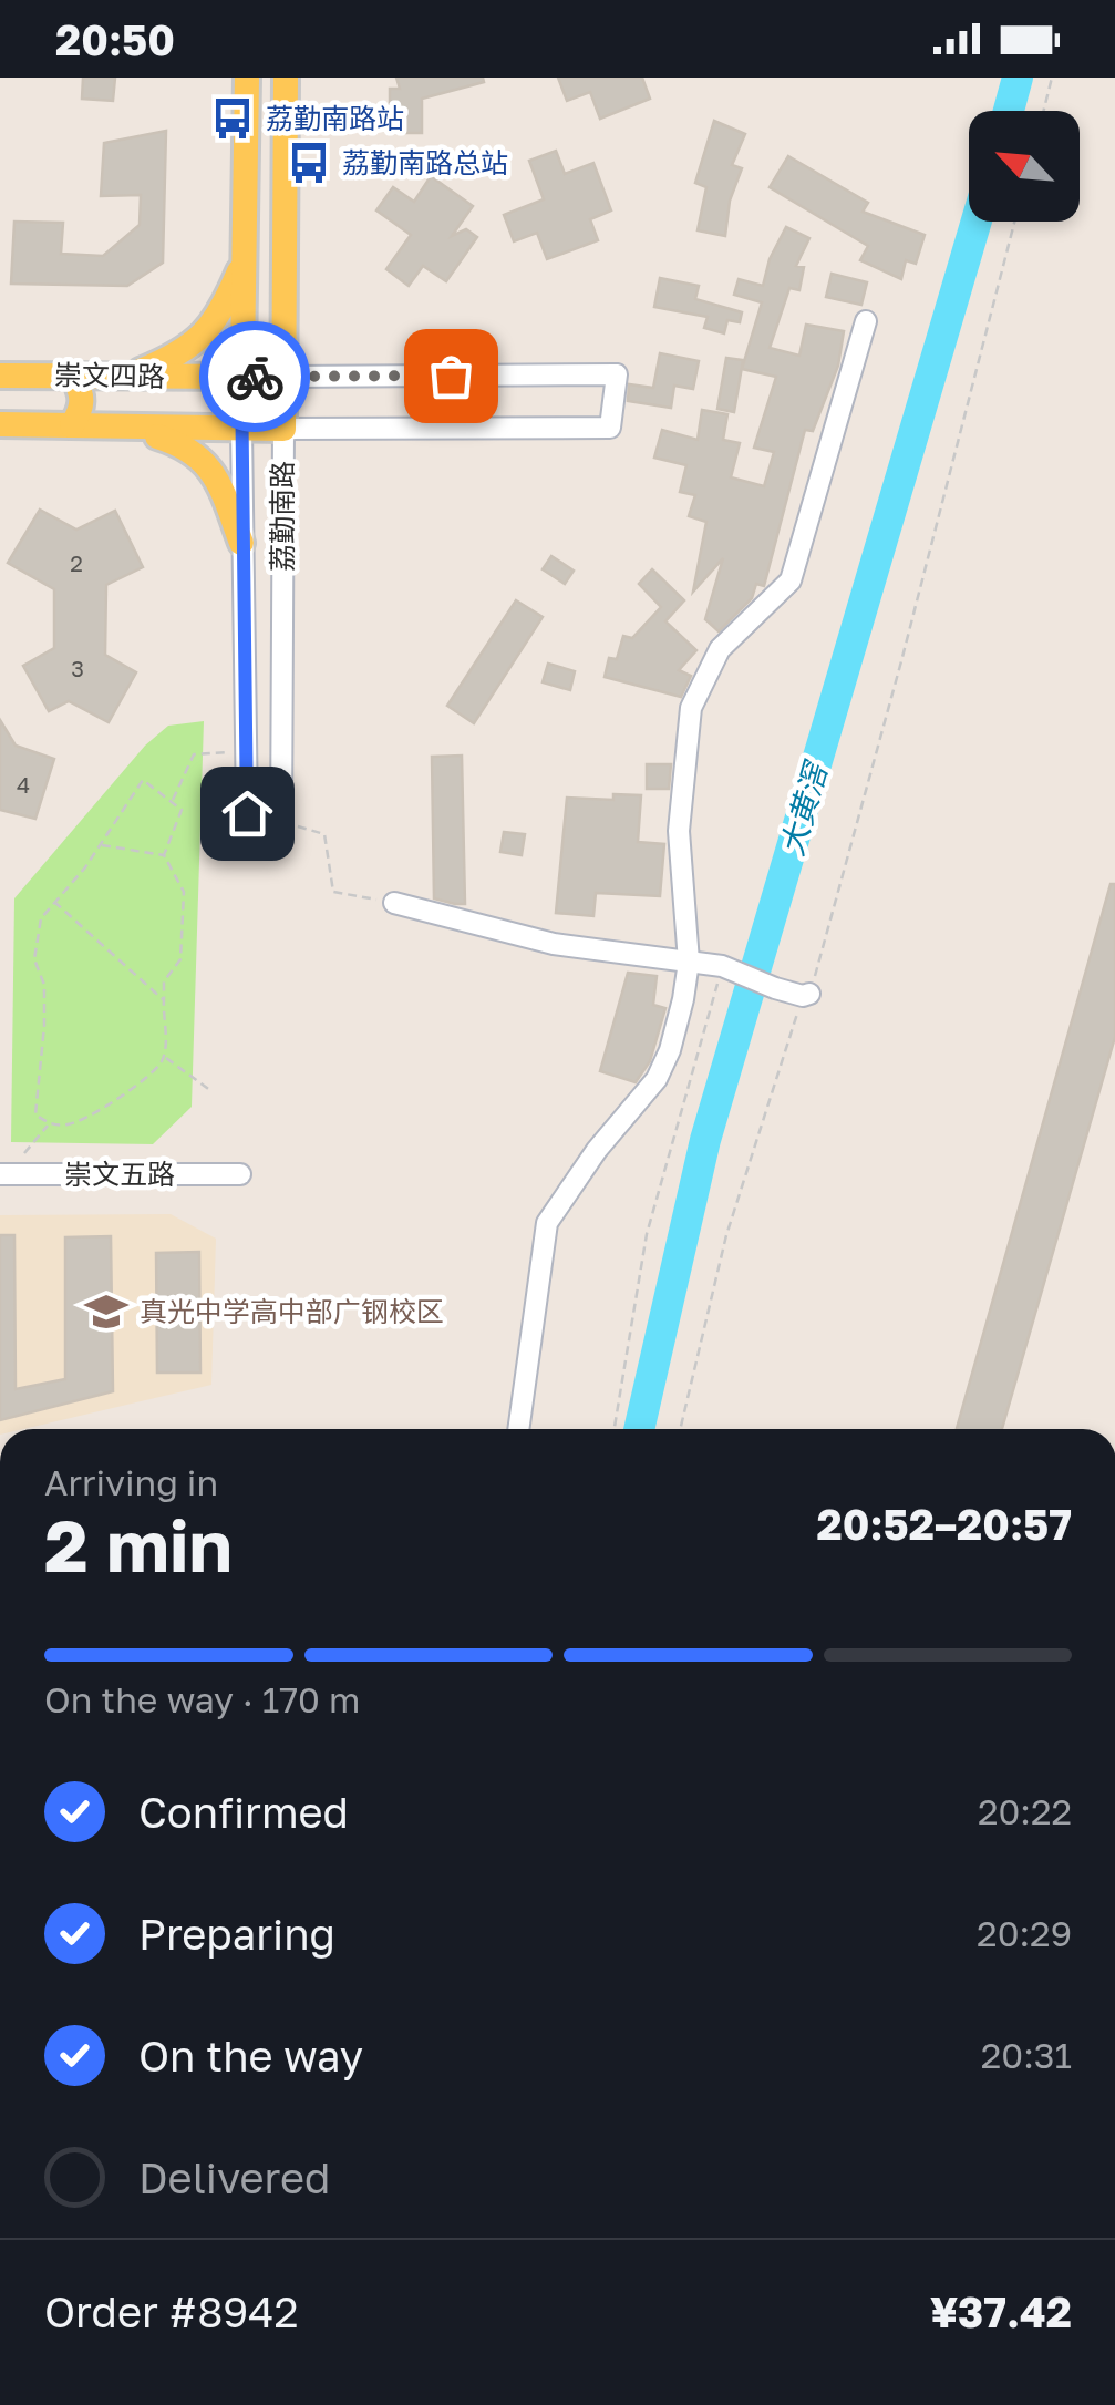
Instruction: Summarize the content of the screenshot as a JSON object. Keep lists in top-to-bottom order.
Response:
{
  "streets": {
    "main road": ["崇文四路", "荔勤南路"],
    "street": ["崇文五路"]
  },
  "crossings": [
    ["崇文四路", "荔勤南路"]
  ],
  "water": ["大黄滘"],
  "places": {
    "bus stop": ["荔勤南路站", "荔勤南路总站"],
    "school or university": ["真光中学高中部广钢校区"]
  },
  "house_numbers": ["2", "3", "4"],
  "north": "top left",
  "page": {
    "status": "20:50",
    "heading": ["2 min", "Arriving in", "20:52–20:57"],
    "panel": ["Order #8942", "¥37.42"],
    "bar": "On the way · 170 m",
    "list": [
      ["Confirmed", "20:22"],
      ["Preparing", "20:29"],
      ["On the way", "20:31"],
      "Delivered"
    ]
  }
}
